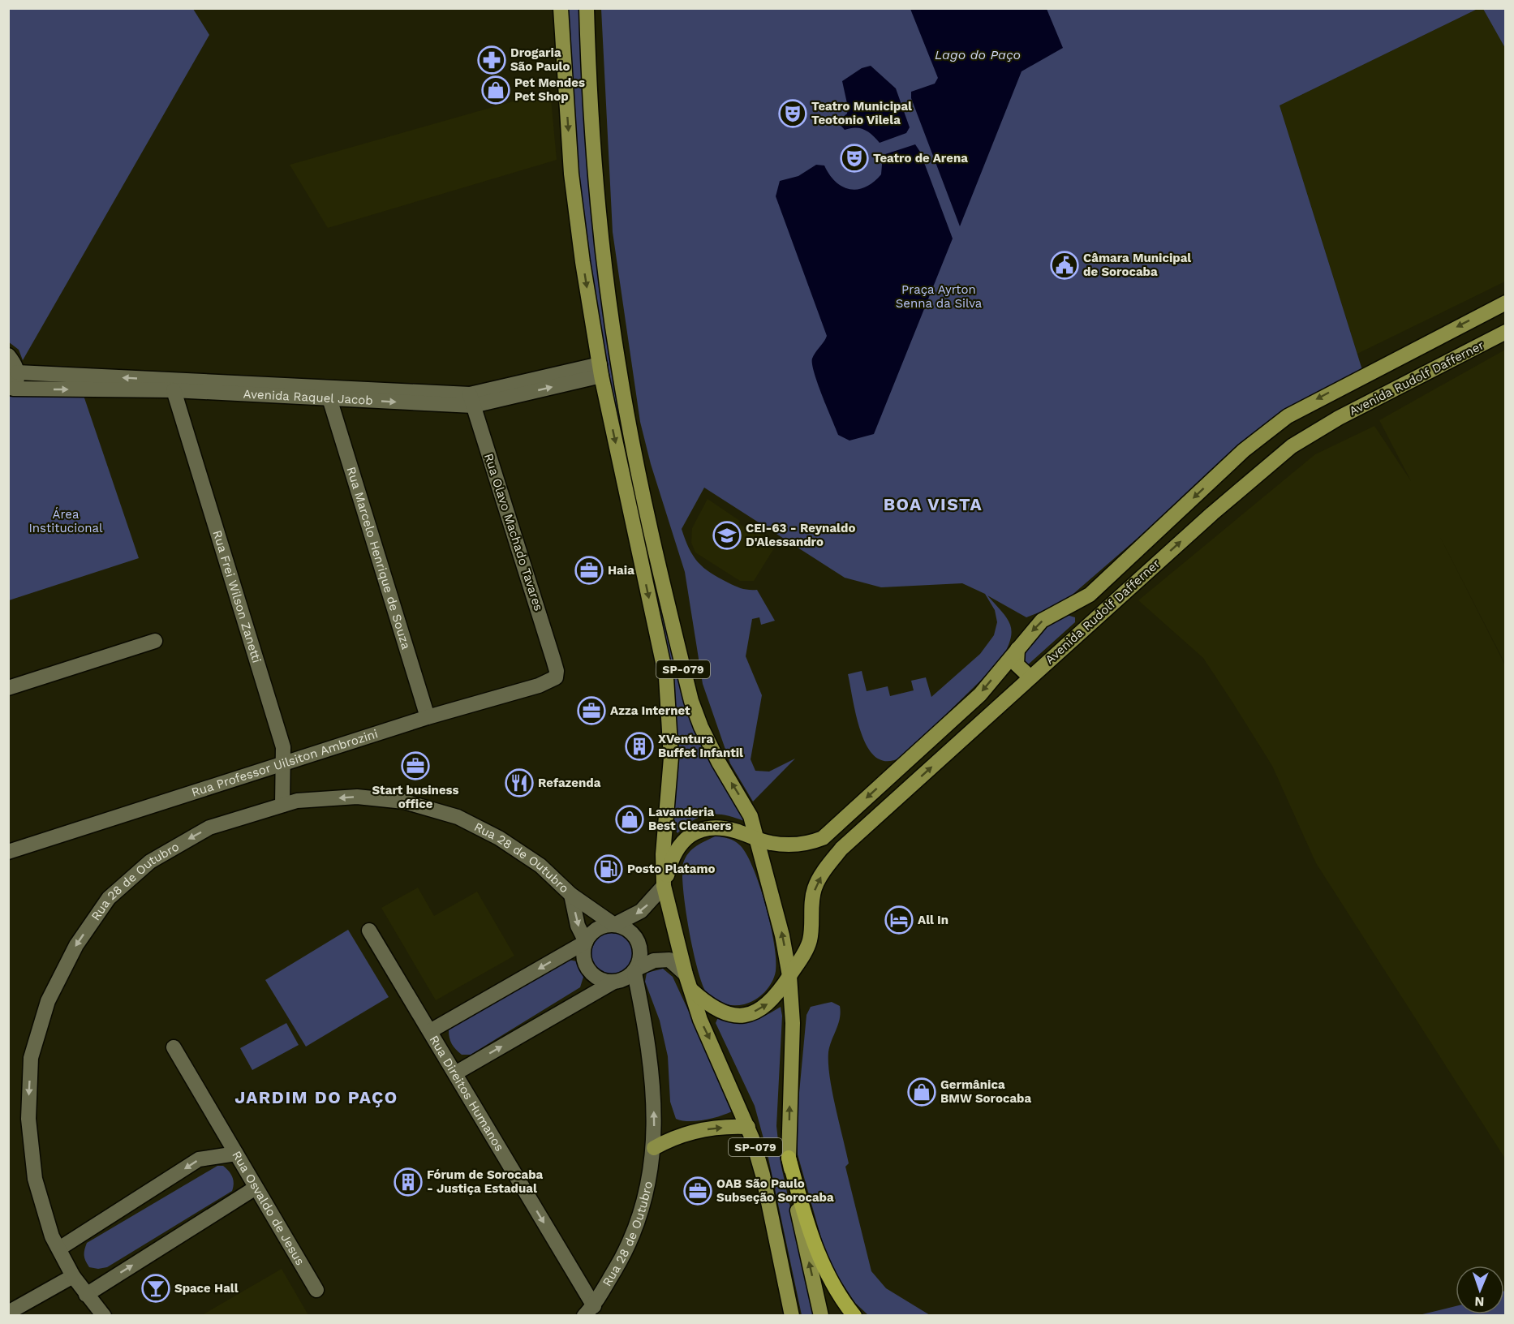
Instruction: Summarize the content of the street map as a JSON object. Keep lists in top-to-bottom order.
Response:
{
  "streets": {
    "main road": ["Avenida Rudolf Dafferner", "SP-079"],
    "street": [
      "Avenida Raquel Jacob",
      "Rua Olavo Machado Tavares",
      "Rua Marcelo Henrique de Souza",
      "Rua Frei Wilson Zanetti",
      "Rua Professor Uilsiton Ambrozini",
      "Rua 28 de Outubro",
      "Rua Direitos Humanos",
      "Rua Osvaldo de Jesus"
    ]
  },
  "crossings": [
    ["Avenida Rudolf Dafferner", "SP-079"],
    ["Avenida Raquel Jacob", "Rua Olavo Machado Tavares"],
    ["Avenida Raquel Jacob", "Rua Marcelo Henrique de Souza"],
    ["Avenida Raquel Jacob", "Rua Frei Wilson Zanetti"],
    ["Avenida Raquel Jacob", "SP-079"],
    ["Rua Olavo Machado Tavares", "Rua Professor Uilsiton Ambrozini"],
    ["Rua Marcelo Henrique de Souza", "Rua Professor Uilsiton Ambrozini"],
    ["Rua Frei Wilson Zanetti", "Rua Professor Uilsiton Ambrozini"],
    ["Rua Frei Wilson Zanetti", "Rua 28 de Outubro"],
    ["Rua 28 de Outubro", "Rua Direitos Humanos"]
  ],
  "one_way": ["Rua Direitos Humanos"],
  "districts": ["BOA VISTA", "JARDIM DO PAÇO"],
  "water": ["Lago do Paço"],
  "parks": ["Praça Ayrton Senna da Silva", "Área Institucional"],
  "places": {
    "pharmacy": ["Drogaria São Paulo"],
    "shop": ["Pet Mendes Pet Shop", "Lavanderia Best Cleaners", "Germânica BMW Sorocaba"],
    "theatre": ["Teatro Municipal Teotonio Vilela", "Teatro de Arena"],
    "public building": ["Câmara Municipal de Sorocaba"],
    "school or university": ["CEI-63 - Reynaldo D'Alessandro"],
    "office": [
      "Haia",
      "Azza Internet",
      "Start business office",
      "OAB São Paulo Subseção Sorocaba"
    ],
    "building": ["XVentura Buffet Infantil", "Fórum de Sorocaba - Justiça Estadual"],
    "restaurant": ["Refazenda"],
    "fuel station": ["Posto Platamo"],
    "hotel": ["All In"],
    "bar": ["Space Hall"]
  },
  "north": "bottom"
}
